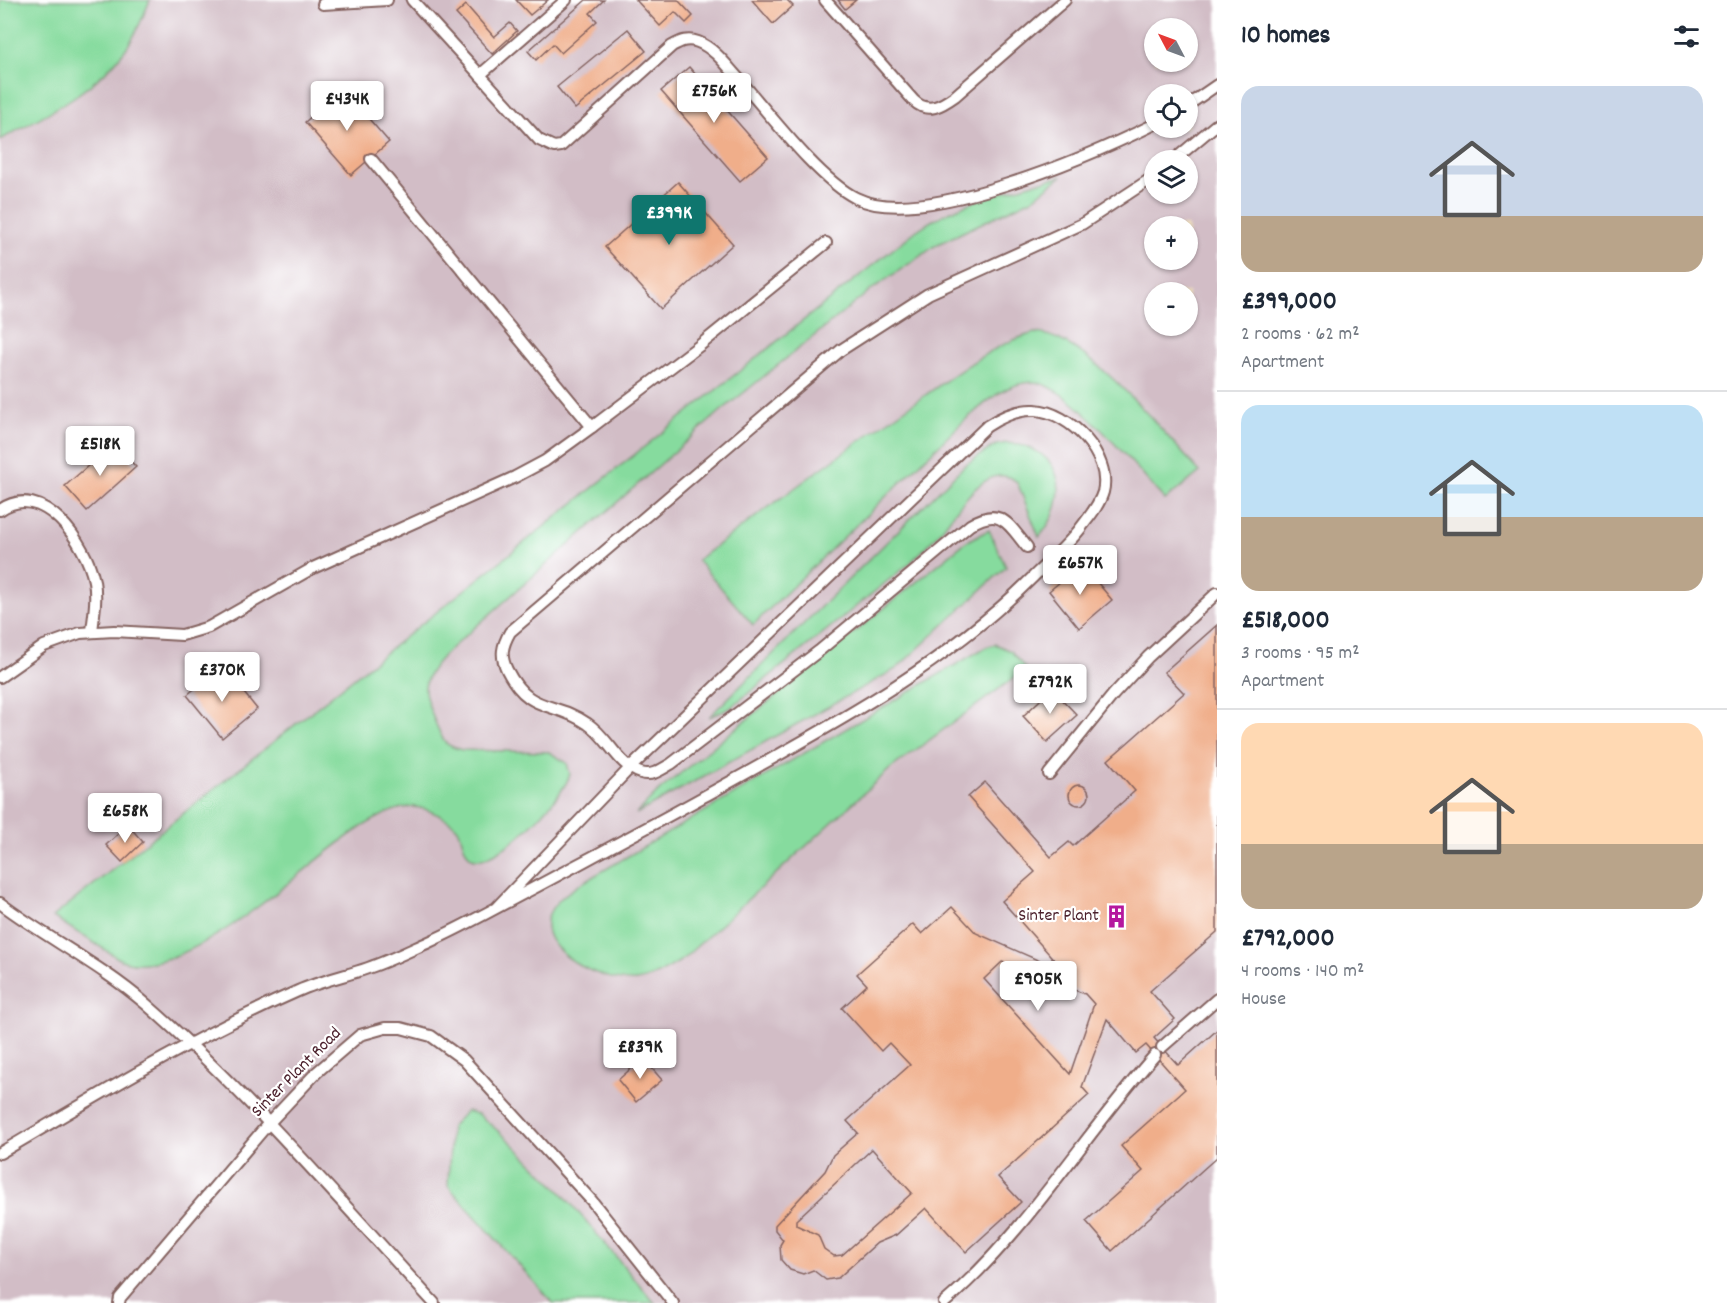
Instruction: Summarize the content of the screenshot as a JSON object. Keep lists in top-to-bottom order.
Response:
{
  "streets": {
    "lane": ["Sinter Plant Road"]
  },
  "places": {
    "building": ["Sinter Plant"]
  },
  "north": "top left",
  "page": {
    "heading": "10 homes",
    "map_buttons": ["+", "−"],
    "list": [
      {
        "name": "£399,000",
        "note": "2 rooms · 62 m² · Apartment"
      },
      {
        "name": "£518,000",
        "note": "3 rooms · 95 m² · Apartment"
      },
      {
        "name": "£792,000",
        "note": "4 rooms · 140 m² · House"
      }
    ],
    "price": [
      "£756K",
      "£434K",
      "£399K",
      "£518K",
      "£657K",
      "£370K",
      "£792K",
      "£658K",
      "£905K",
      "£839K"
    ]
  }
}
